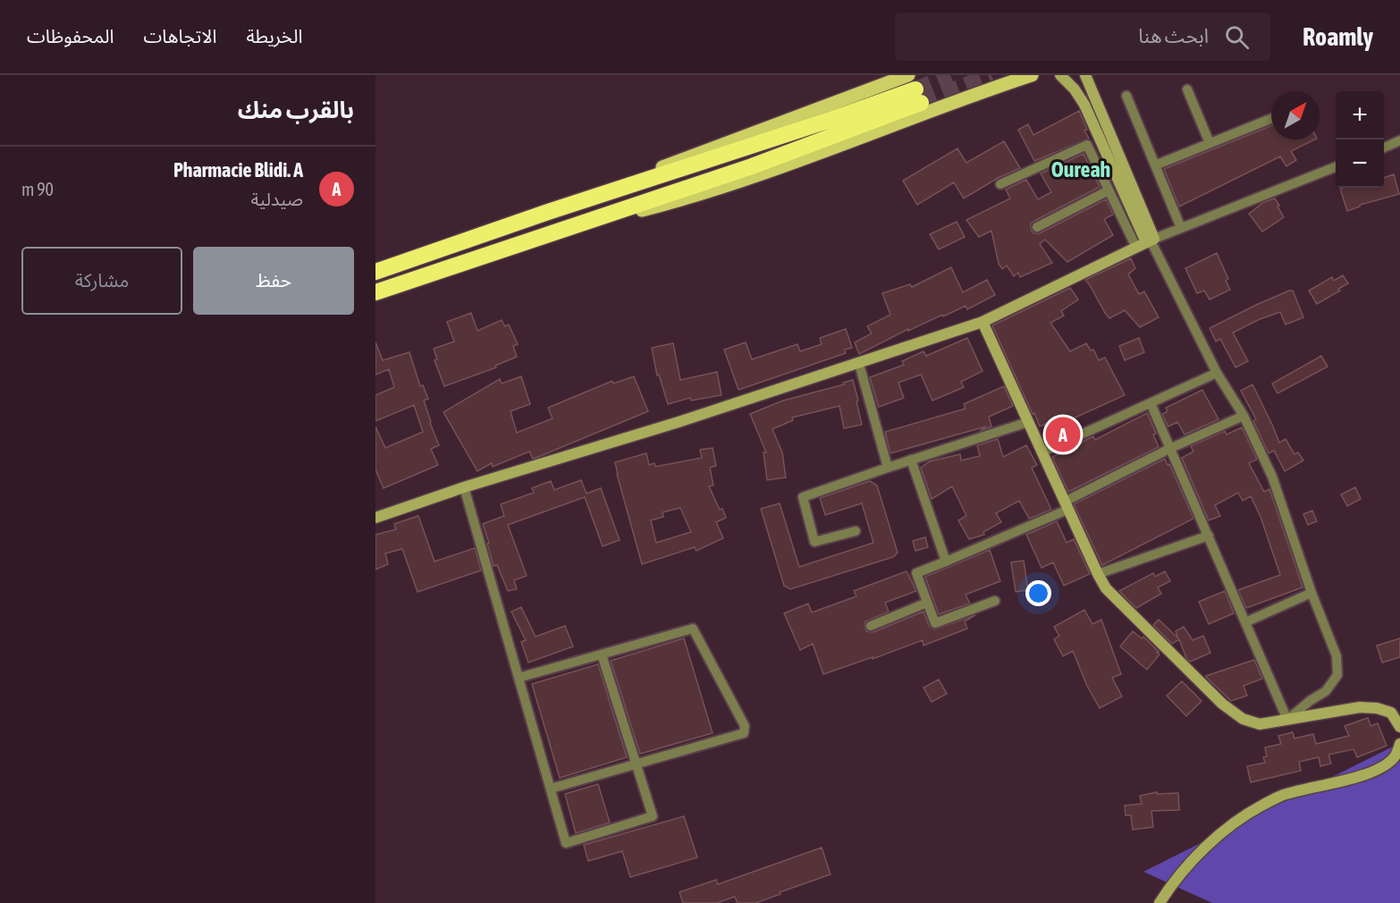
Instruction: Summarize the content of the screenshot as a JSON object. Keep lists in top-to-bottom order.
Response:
{
  "districts": ["Oureah"],
  "north": "top right",
  "page": {
    "header": "Roamly",
    "search": "ابحث هنا",
    "nav": ["الخريطة", "الاتجاهات", "المحفوظات"],
    "heading": "بالقرب منك",
    "map_buttons": ["+", "−"],
    "list": [
      {
        "mark": "A",
        "name": "Pharmacie Blidi. A",
        "note": "صيدلية",
        "value": "90 m"
      }
    ],
    "buttons": ["حفظ", "مشاركة"],
    "pins": "A"
  }
}
